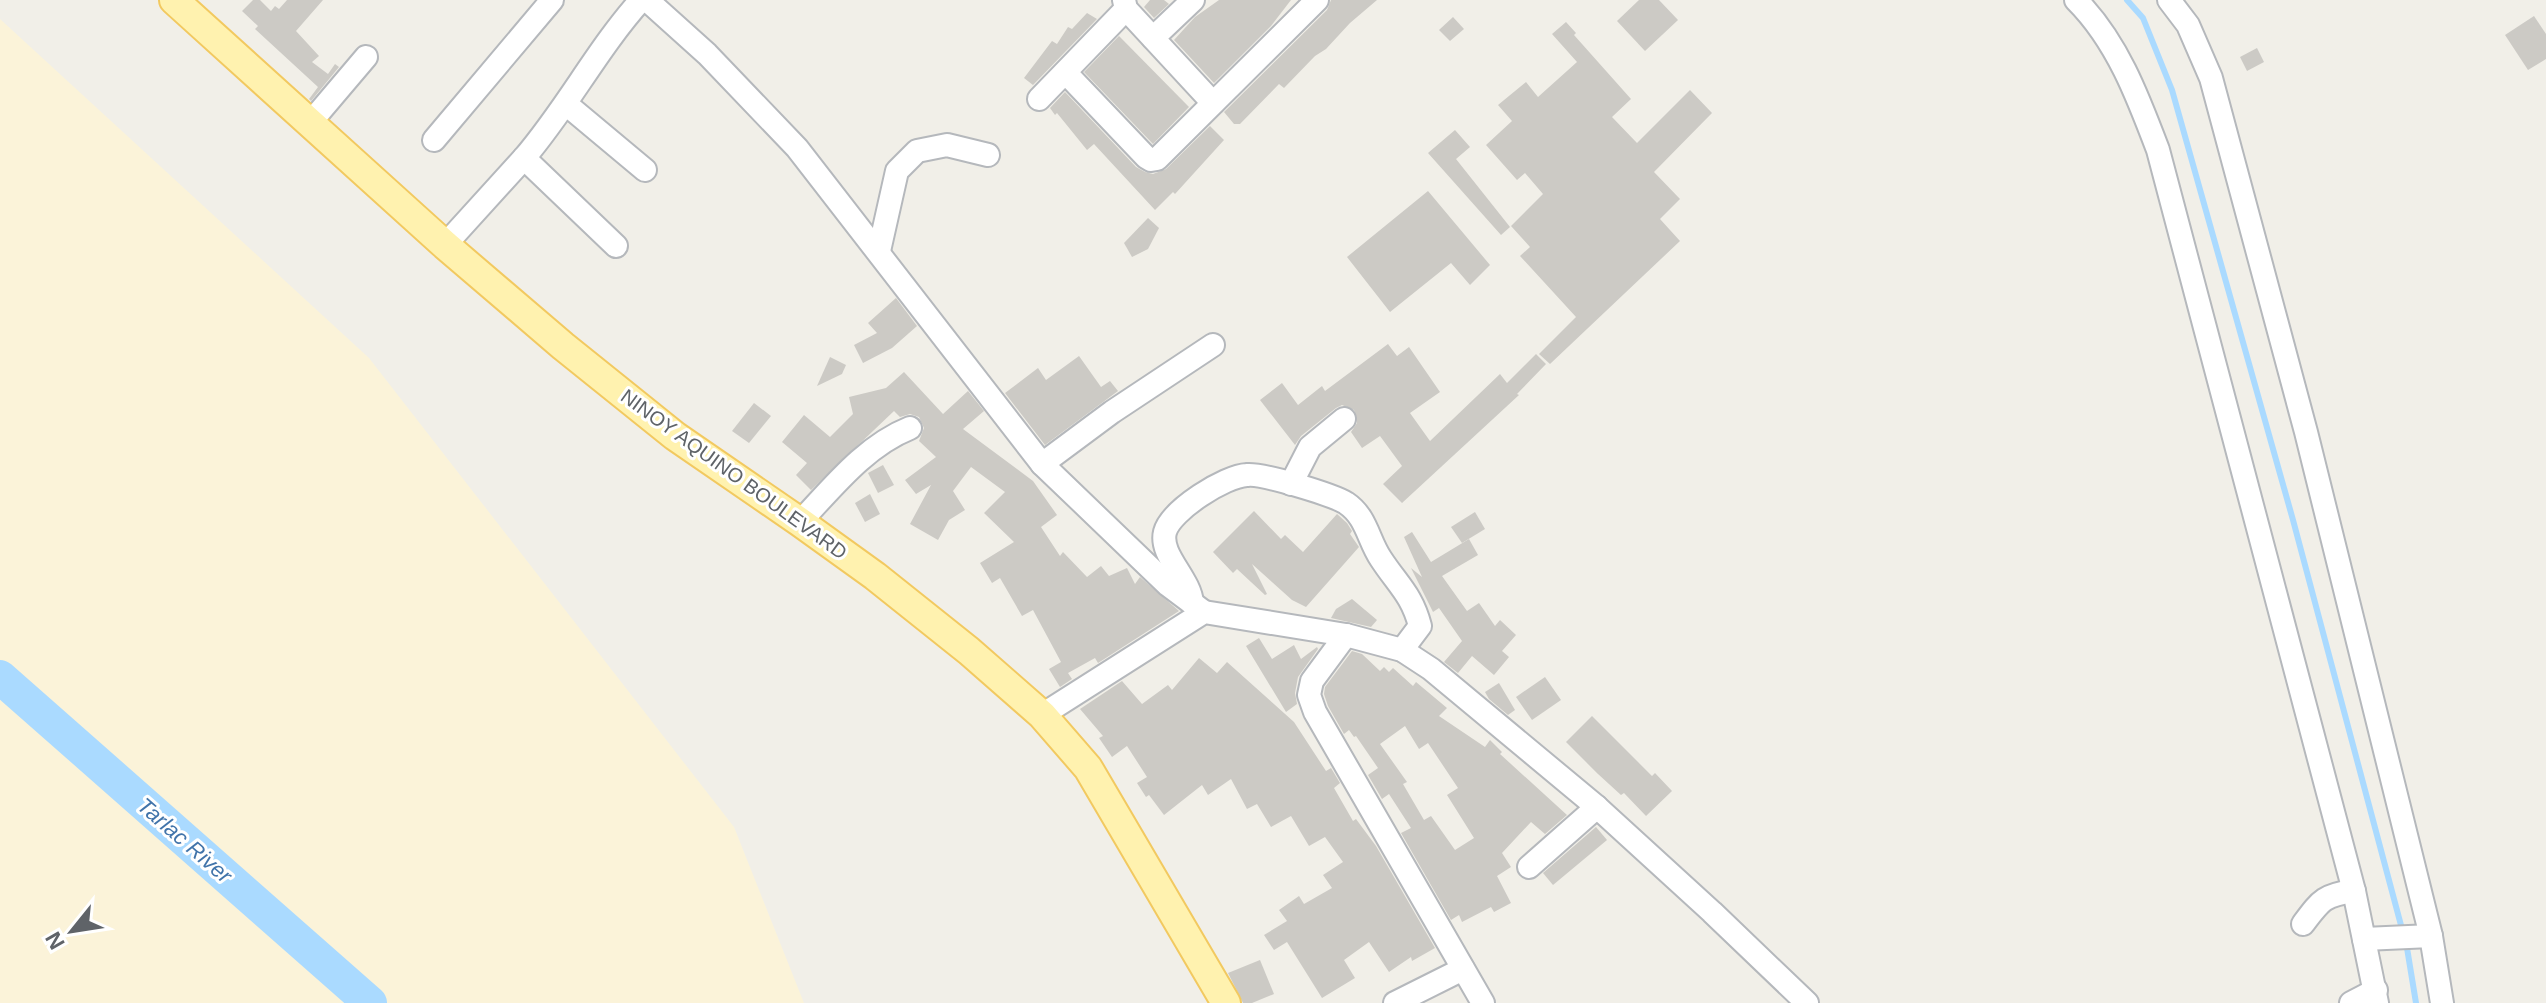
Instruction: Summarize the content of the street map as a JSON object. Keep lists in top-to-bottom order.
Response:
{
  "streets": {
    "main road": ["NINOY AQUINO BOULEVARD"]
  },
  "water": ["Tarlac River"],
  "north": "bottom left"
}
